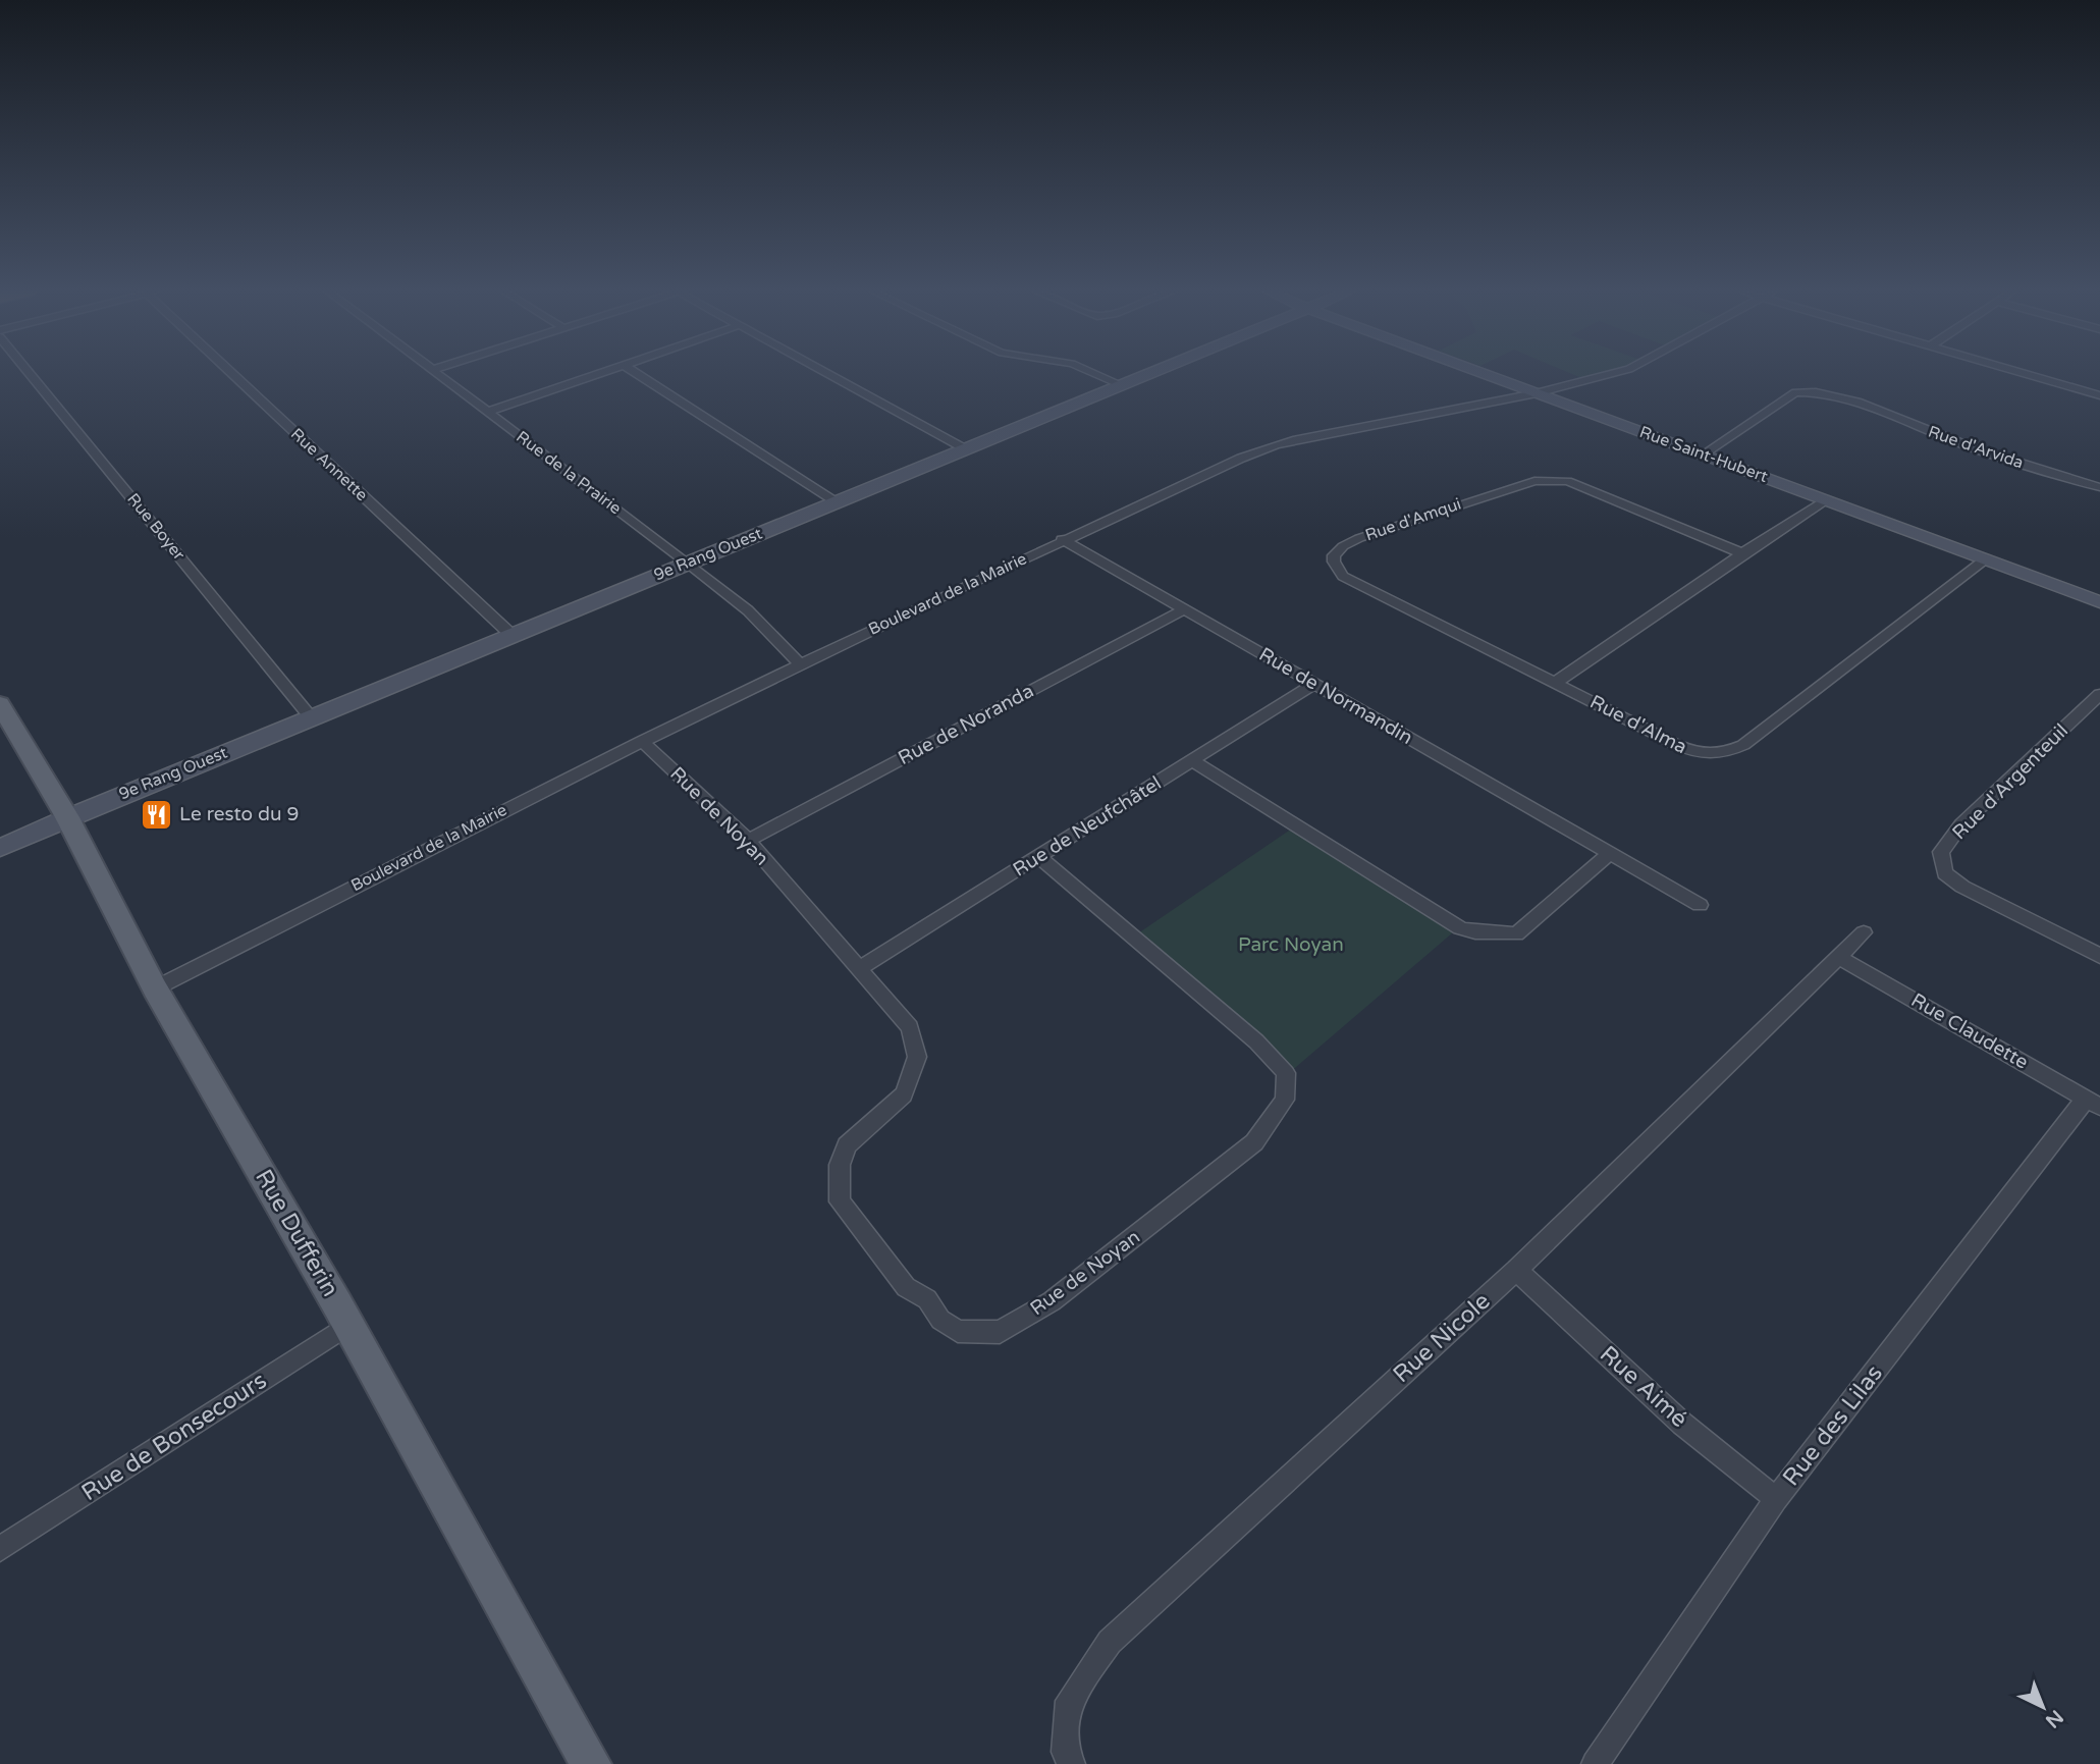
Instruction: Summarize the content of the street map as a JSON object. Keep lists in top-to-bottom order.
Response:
{
  "streets": {
    "main road": ["Rue Dufferin"],
    "street": [
      "Rue d'Arvida",
      "Rue Saint-Hubert",
      "Rue Annette",
      "Rue de la Prairie",
      "Rue d'Amqui",
      "Rue Boyer",
      "9e Rang Ouest",
      "Boulevard de la Mairie",
      "Rue de Normandin",
      "Rue de Noranda",
      "Rue d'Alma",
      "Rue d'Argenteuil",
      "Rue de Noyan",
      "Rue de Neufchâtel",
      "Rue Claudette",
      "Rue Nicole",
      "Rue Aimé",
      "Rue des Lilas",
      "Rue de Bonsecours"
    ]
  },
  "crossings": [
    ["Rue d'Arvida", "Rue Saint-Hubert"],
    ["Rue Saint-Hubert", "Boulevard de la Mairie"],
    ["Rue Saint-Hubert", "Rue d'Alma"],
    ["Rue Annette", "9e Rang Ouest"],
    ["Rue de la Prairie", "9e Rang Ouest"],
    ["Rue de la Prairie", "Boulevard de la Mairie"],
    ["Rue d'Amqui", "Rue d'Alma"],
    ["Rue Boyer", "9e Rang Ouest"],
    ["9e Rang Ouest", "Rue Dufferin"],
    ["Boulevard de la Mairie", "Rue de Normandin"],
    ["Boulevard de la Mairie", "Rue de Noyan"],
    ["Boulevard de la Mairie", "Rue Dufferin"],
    ["Rue de Normandin", "Rue de Noranda"],
    ["Rue de Normandin", "Rue de Neufchâtel"],
    ["Rue de Noranda", "Rue de Noyan"],
    ["Rue de Noyan", "Rue de Neufchâtel"],
    ["Rue Claudette", "Rue Nicole"],
    ["Rue Claudette", "Rue des Lilas"],
    ["Rue Dufferin", "Rue de Bonsecours"],
    ["Rue Nicole", "Rue Aimé"],
    ["Rue Aimé", "Rue des Lilas"]
  ],
  "parks": ["Parc Noyan"],
  "places": {
    "restaurant": ["Le resto du 9"]
  },
  "north": "bottom right"
}
